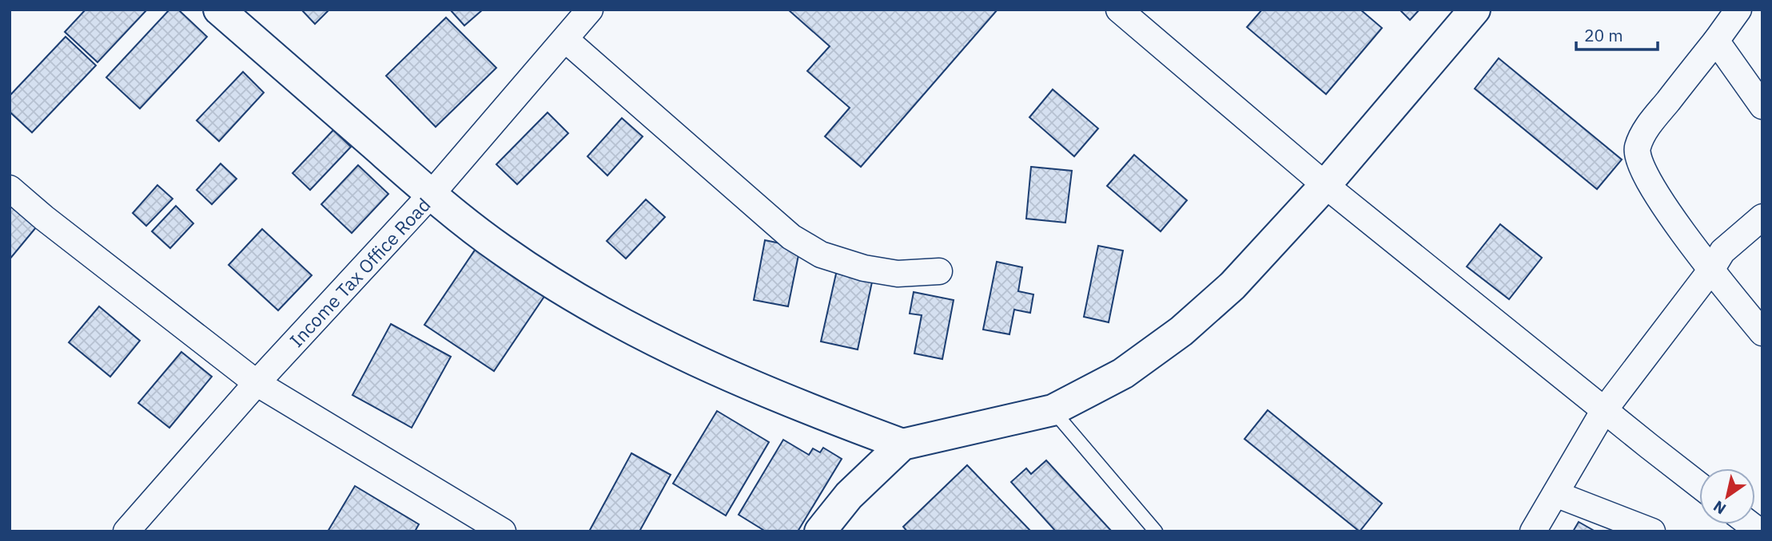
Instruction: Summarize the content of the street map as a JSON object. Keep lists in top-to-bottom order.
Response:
{
  "streets": {
    "street": ["Income Tax Office Road"]
  },
  "scale_bar": "20 m",
  "north": "bottom left"
}
